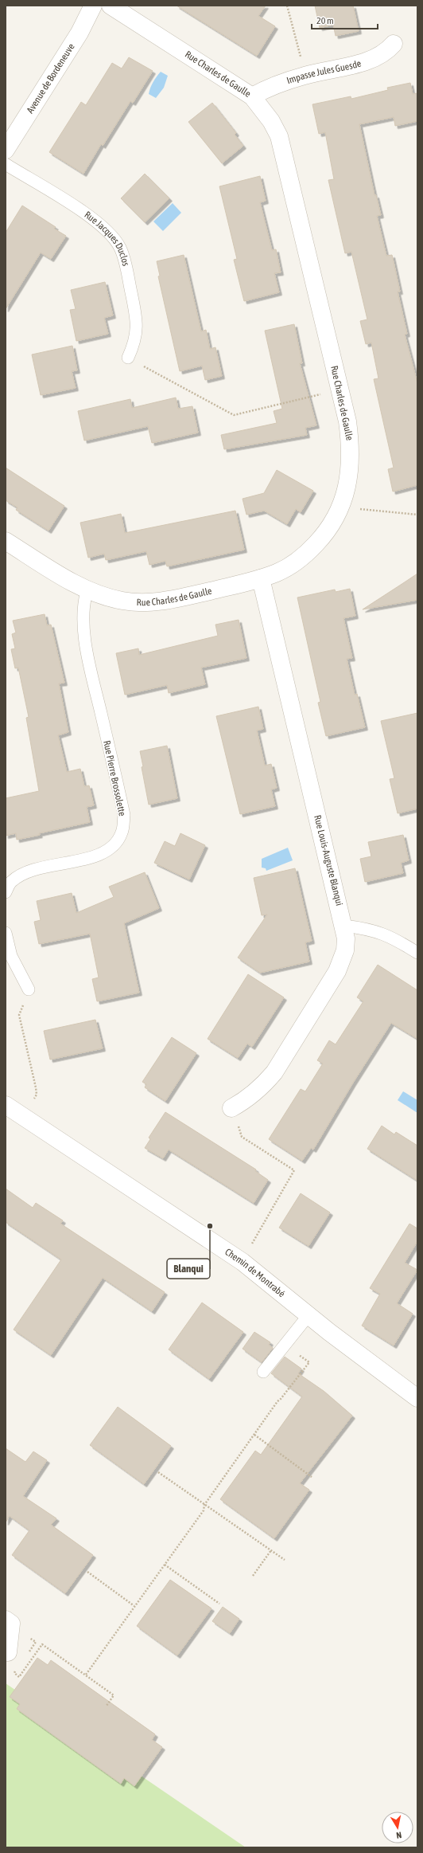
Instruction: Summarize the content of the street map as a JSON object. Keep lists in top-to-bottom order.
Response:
{
  "streets": {
    "street": [
      "Impasse Jules Guesde",
      "Rue Charles de Gaulle",
      "Avenue de Bordeneuve",
      "Rue Louis-Auguste Blanqui",
      "Chemin de Montrabé"
    ],
    "lane": ["Rue Jacques Duclos", "Rue Pierre Brossolette"]
  },
  "crossings": [
    ["Impasse Jules Guesde", "Rue Charles de Gaulle"],
    ["Rue Charles de Gaulle", "Rue Pierre Brossolette"],
    ["Rue Charles de Gaulle", "Rue Louis-Auguste Blanqui"]
  ],
  "places": ["Blanqui"],
  "scale_bar": "20 m",
  "north": "bottom"
}
